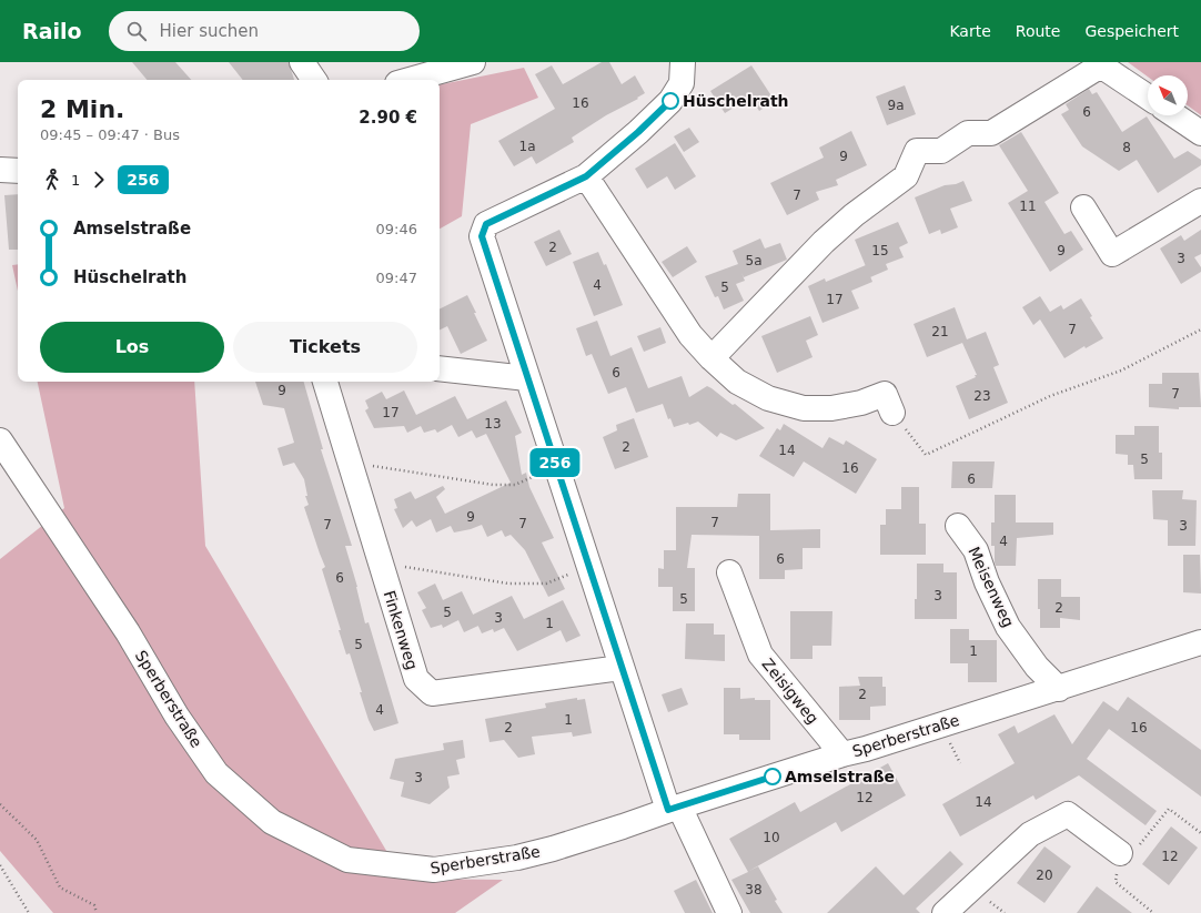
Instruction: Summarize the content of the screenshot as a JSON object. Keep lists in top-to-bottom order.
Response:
{
  "streets": {
    "street": [
      "Meisenweg",
      "Finkenweg",
      "Zeisigweg",
      "Sperberstraße"
    ]
  },
  "crossings": [
    ["Meisenweg", "Sperberstraße"],
    ["Zeisigweg", "Sperberstraße"]
  ],
  "places": ["Hüschelrath", "Amselstraße"],
  "lines": ["bus line 256"],
  "house_numbers": [
    "16",
    "9a",
    "6",
    "1a",
    "8",
    "9",
    "7",
    "11",
    "2",
    "15",
    "9",
    "3",
    "5a",
    "4",
    "5",
    "17",
    "7",
    "21",
    "6",
    "9",
    "7",
    "23",
    "17",
    "13",
    "2",
    "14",
    "5",
    "16",
    "6",
    "9",
    "7",
    "7",
    "7",
    "3",
    "4",
    "6",
    "6",
    "3",
    "5",
    "2",
    "5",
    "3",
    "1",
    "5",
    "1",
    "2",
    "4",
    "1",
    "2",
    "16",
    "3",
    "12",
    "14",
    "10",
    "12",
    "20",
    "38"
  ],
  "north": "top left",
  "page": {
    "header": "Railo",
    "search": "Hier suchen",
    "nav": ["Karte", "Route", "Gespeichert"],
    "on_map": "256",
    "heading": ["2 Min.", "09:45 – 09:47 · Bus", "2.90 €"],
    "legs": ["1", "256"],
    "list": [
      {
        "name": "Amselstraße",
        "value": "09:46"
      },
      {
        "name": "Hüschelrath",
        "value": "09:47"
      }
    ],
    "buttons": ["Los", "Tickets"]
  }
}
